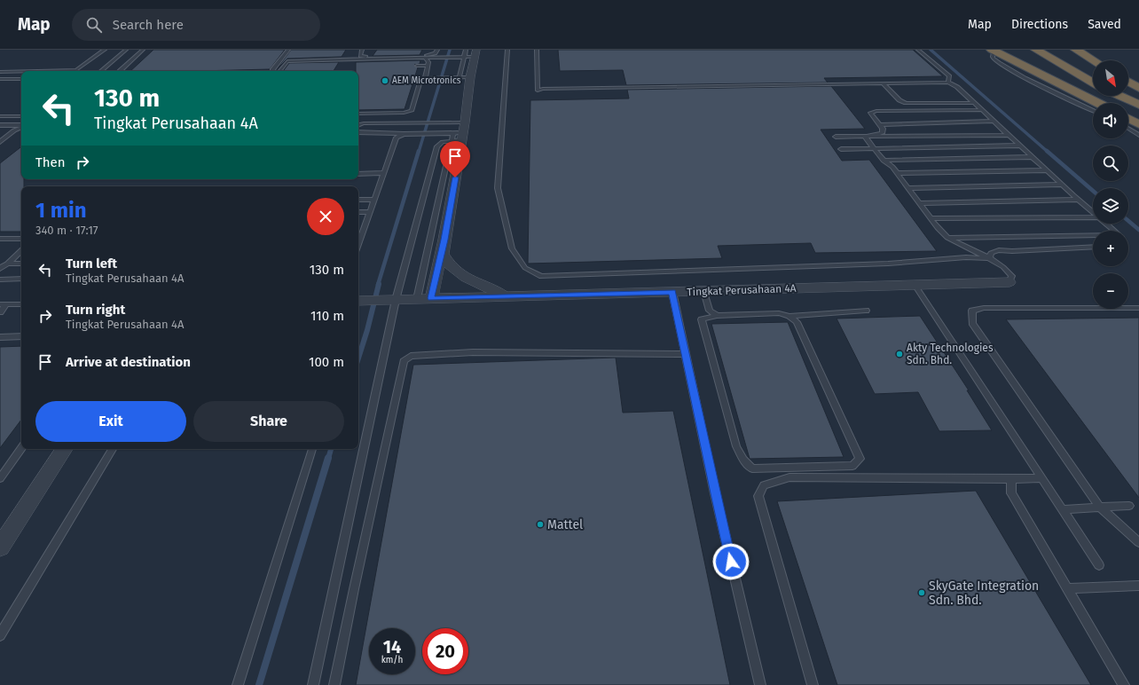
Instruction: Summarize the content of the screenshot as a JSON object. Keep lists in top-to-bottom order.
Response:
{
  "streets": {
    "street": ["Tingkat Perusahaan 4A"]
  },
  "places": [
    "AEM Microtronics",
    "Akty Technologies Sdn. Bhd.",
    "Mattel",
    "SkyGate Integration Sdn. Bhd."
  ],
  "north": "bottom right",
  "page": {
    "header": "Map",
    "search": "Search here",
    "nav": ["Map", "Directions", "Saved"],
    "map_buttons": ["+", "−"],
    "turn": ["130 m", "Tingkat Perusahaan 4A"],
    "then": "Then",
    "heading": ["1 min", "340 m · 17:17"],
    "list": [
      {
        "name": "Turn left",
        "note": "Tingkat Perusahaan 4A",
        "value": "130 m"
      },
      {
        "name": "Turn right",
        "note": "Tingkat Perusahaan 4A",
        "value": "110 m"
      },
      {
        "name": "Arrive at destination",
        "value": "100 m"
      }
    ],
    "buttons": ["Exit", "Share"],
    "speed": "14 km/h",
    "limit": "20"
  }
}
